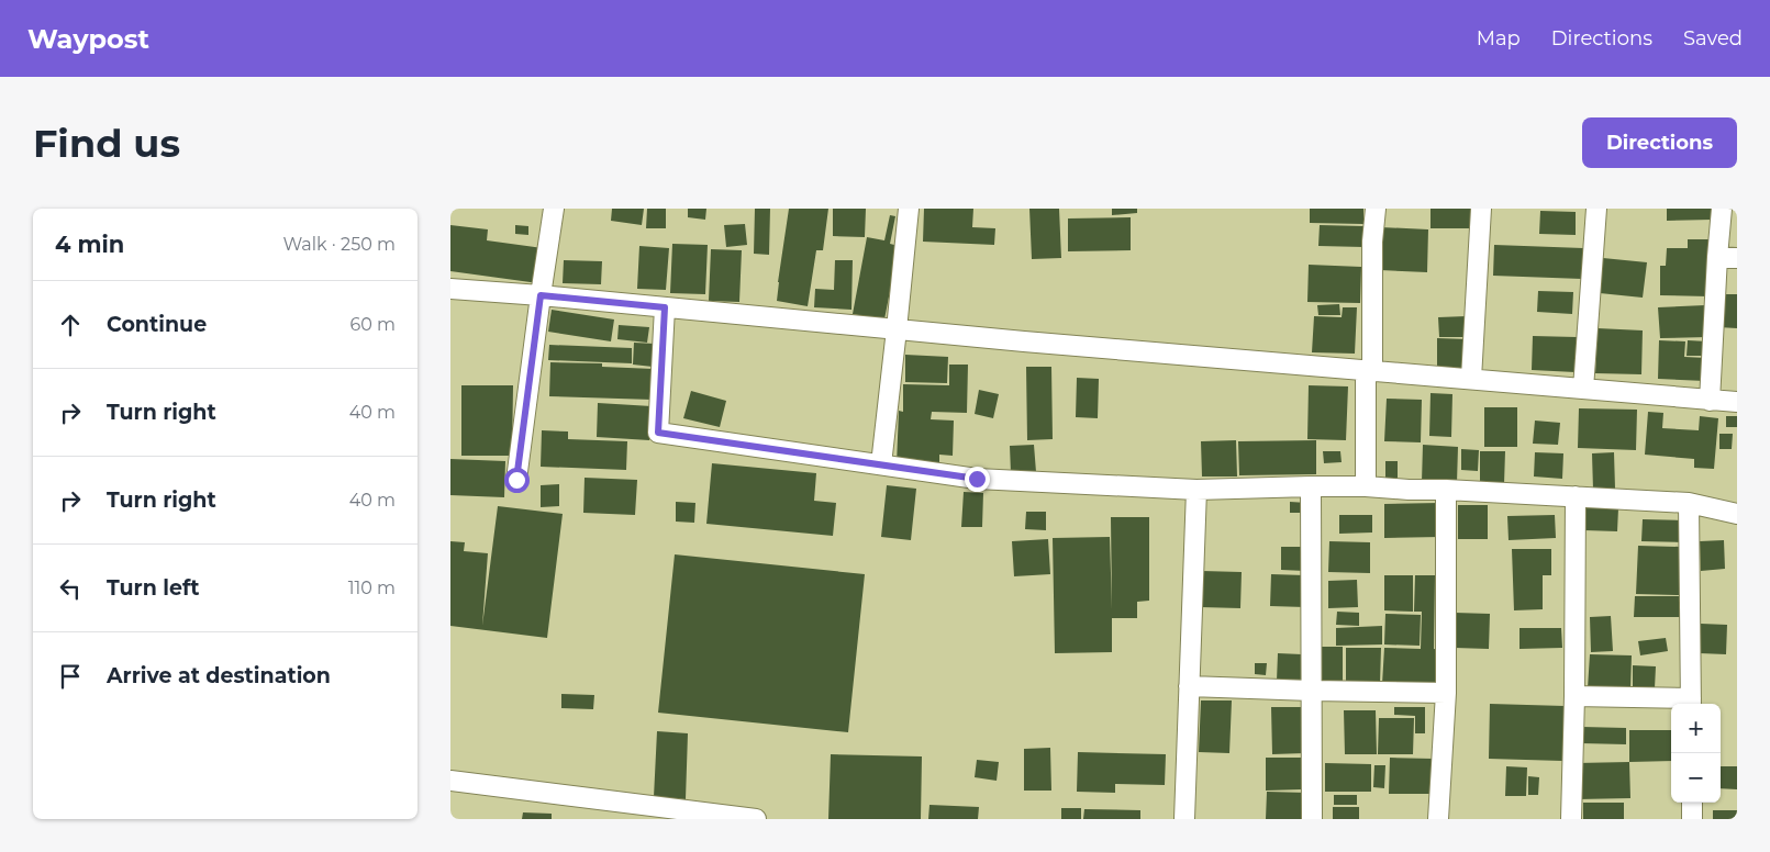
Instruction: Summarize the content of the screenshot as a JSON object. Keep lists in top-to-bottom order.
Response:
{
  "page": {
    "header": "Waypost",
    "nav": ["Map", "Directions", "Saved"],
    "buttons": "Directions",
    "title": "Find us",
    "heading": ["4 min", "Walk · 250 m"],
    "list": [
      ["Continue", "60 m"],
      ["Turn right", "40 m"],
      ["Turn right", "40 m"],
      ["Turn left", "110 m"],
      "Arrive at destination"
    ],
    "map_buttons": ["+", "−"]
  }
}
